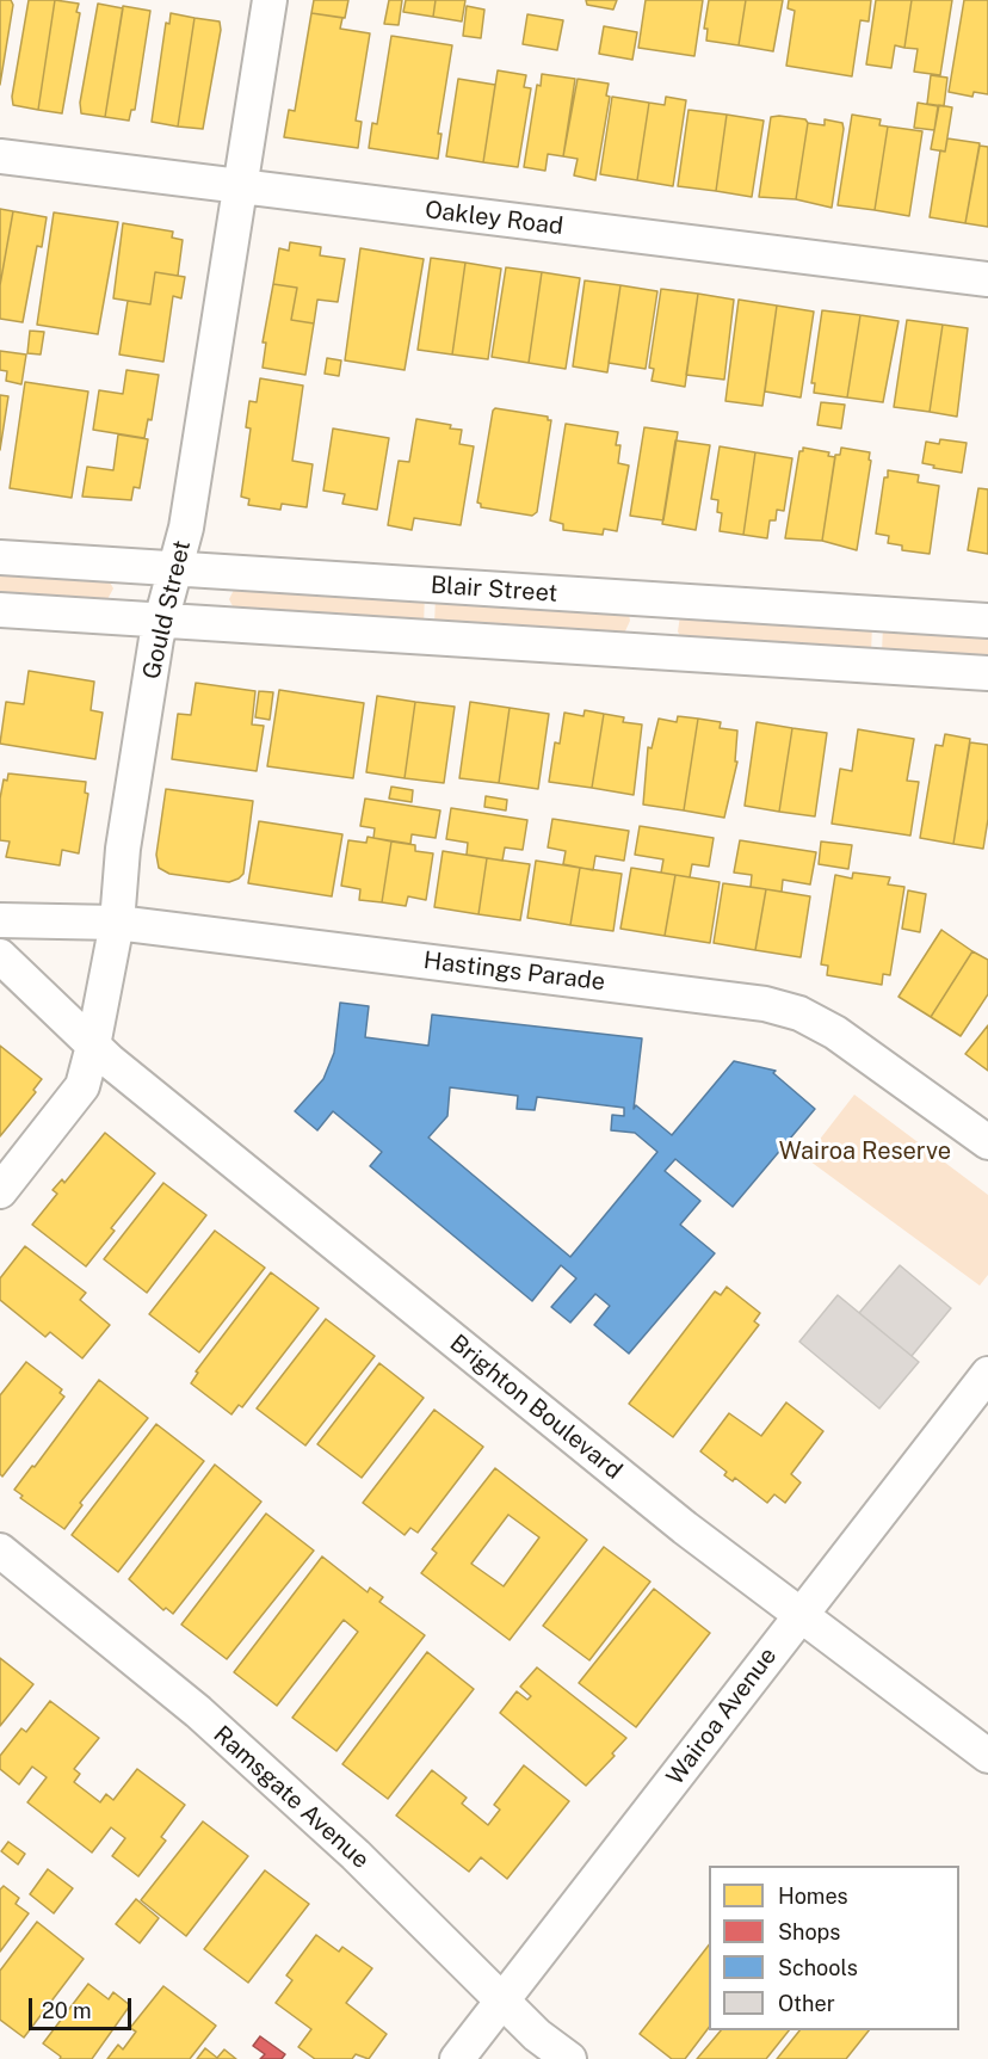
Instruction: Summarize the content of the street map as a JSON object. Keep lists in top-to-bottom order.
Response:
{
  "streets": {
    "street": [
      "Oakley Road",
      "Blair Street",
      "Gould Street",
      "Hastings Parade",
      "Brighton Boulevard",
      "Wairoa Avenue",
      "Ramsgate Avenue"
    ]
  },
  "crossings": [
    ["Oakley Road", "Gould Street"],
    ["Blair Street", "Gould Street"],
    ["Gould Street", "Hastings Parade"],
    ["Gould Street", "Brighton Boulevard"],
    ["Brighton Boulevard", "Wairoa Avenue"],
    ["Wairoa Avenue", "Ramsgate Avenue"]
  ],
  "parks": ["Wairoa Reserve"],
  "legend": [
    "Homes",
    "Shops",
    "Schools",
    "Other"
  ],
  "scale_bar": "20 m"
}
